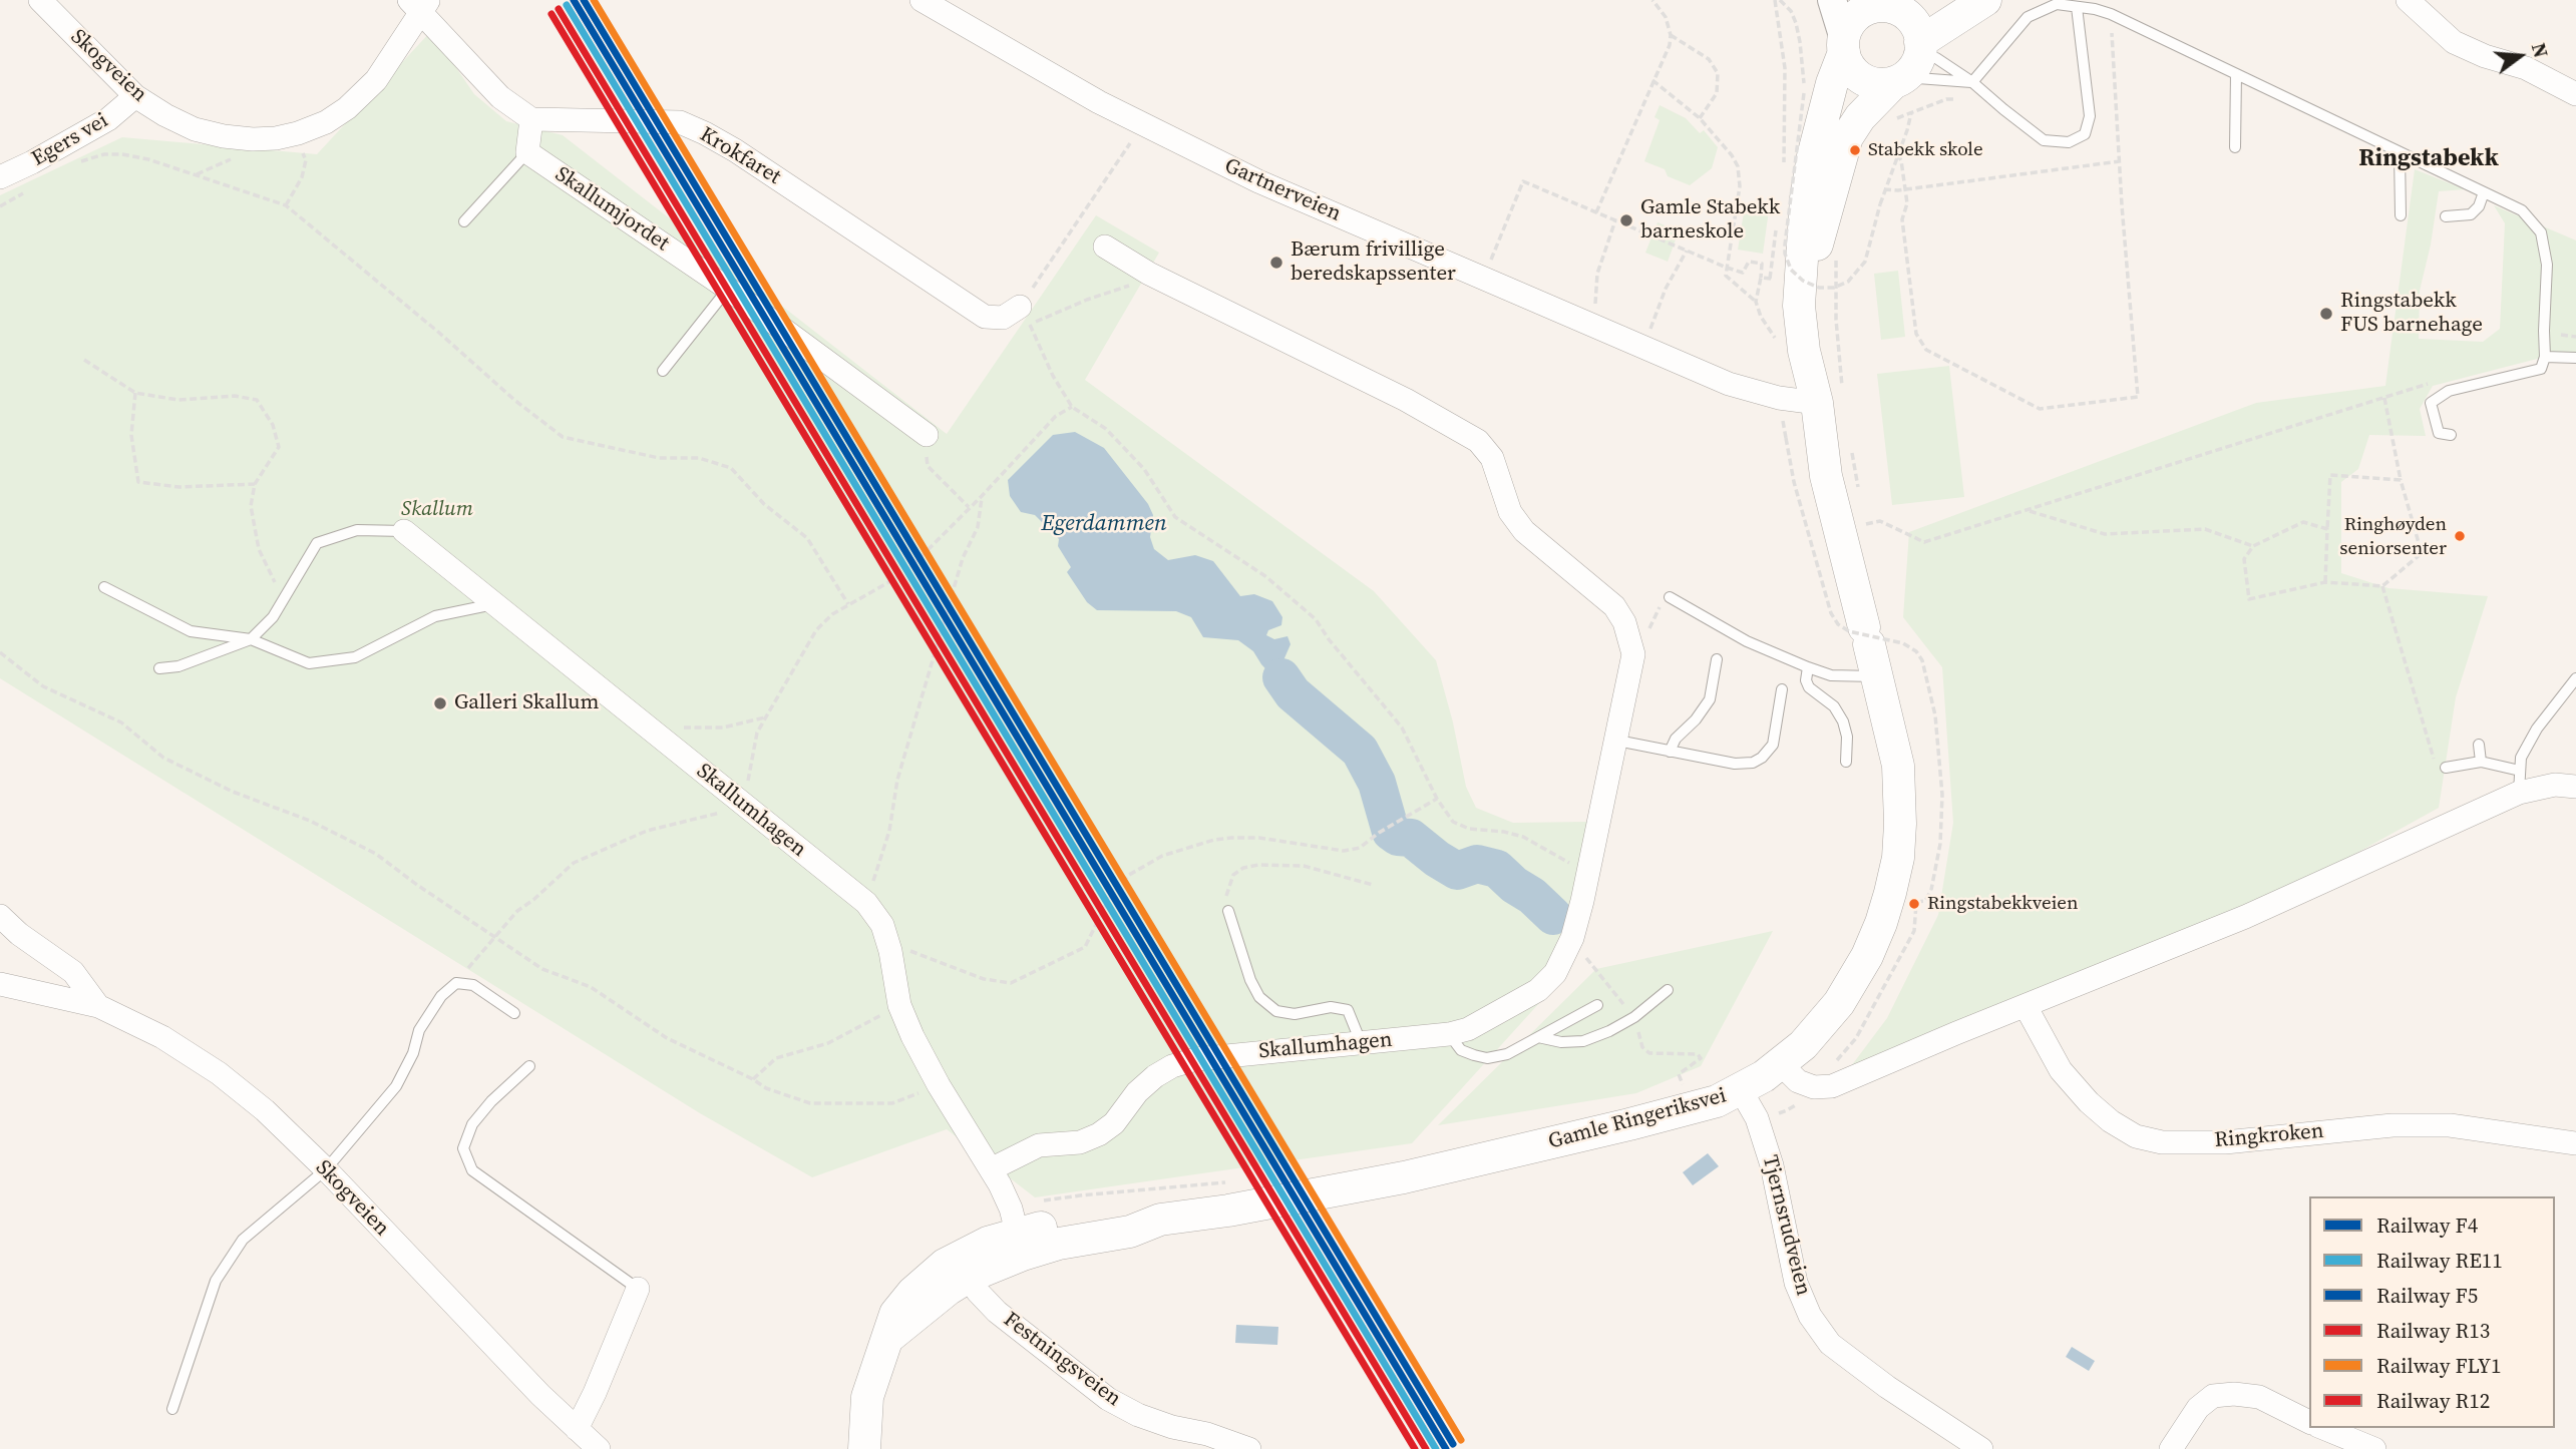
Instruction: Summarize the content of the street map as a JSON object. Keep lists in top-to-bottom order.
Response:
{
  "streets": {
    "main road": ["Gamle Ringeriksvei"],
    "street": [
      "Skogveien",
      "Egers vei",
      "Krokfaret",
      "Gartnerveien",
      "Skallumjordet",
      "Skallumhagen",
      "Ringkroken",
      "Tjernsrudveien",
      "Festningsveien"
    ]
  },
  "crossings": [
    ["Skogveien", "Egers vei"],
    ["Gartnerveien", "Gamle Ringeriksvei"],
    ["Skallumhagen", "Gamle Ringeriksvei"],
    ["Gamle Ringeriksvei", "Tjernsrudveien"],
    ["Gamle Ringeriksvei", "Festningsveien"]
  ],
  "districts": ["Ringstabekk"],
  "water": ["Egerdammen"],
  "parks": ["Skallum"],
  "places": [
    "Stabekk skole",
    "Gamle Stabekk barneskole",
    "Bærum frivillige beredskapssenter",
    "Ringstabekk FUS barnehage",
    "Ringhøyden seniorsenter",
    "Galleri Skallum",
    "Ringstabekkveien"
  ],
  "lines": [
    "rail line F4",
    "rail line F5",
    "rail line FLY1",
    "rail line RE11",
    "rail line R13",
    "rail line R12"
  ],
  "legend": [
    "Railway F4",
    "Railway RE11",
    "Railway F5",
    "Railway R13",
    "Railway FLY1",
    "Railway R12"
  ],
  "north": "right"
}
